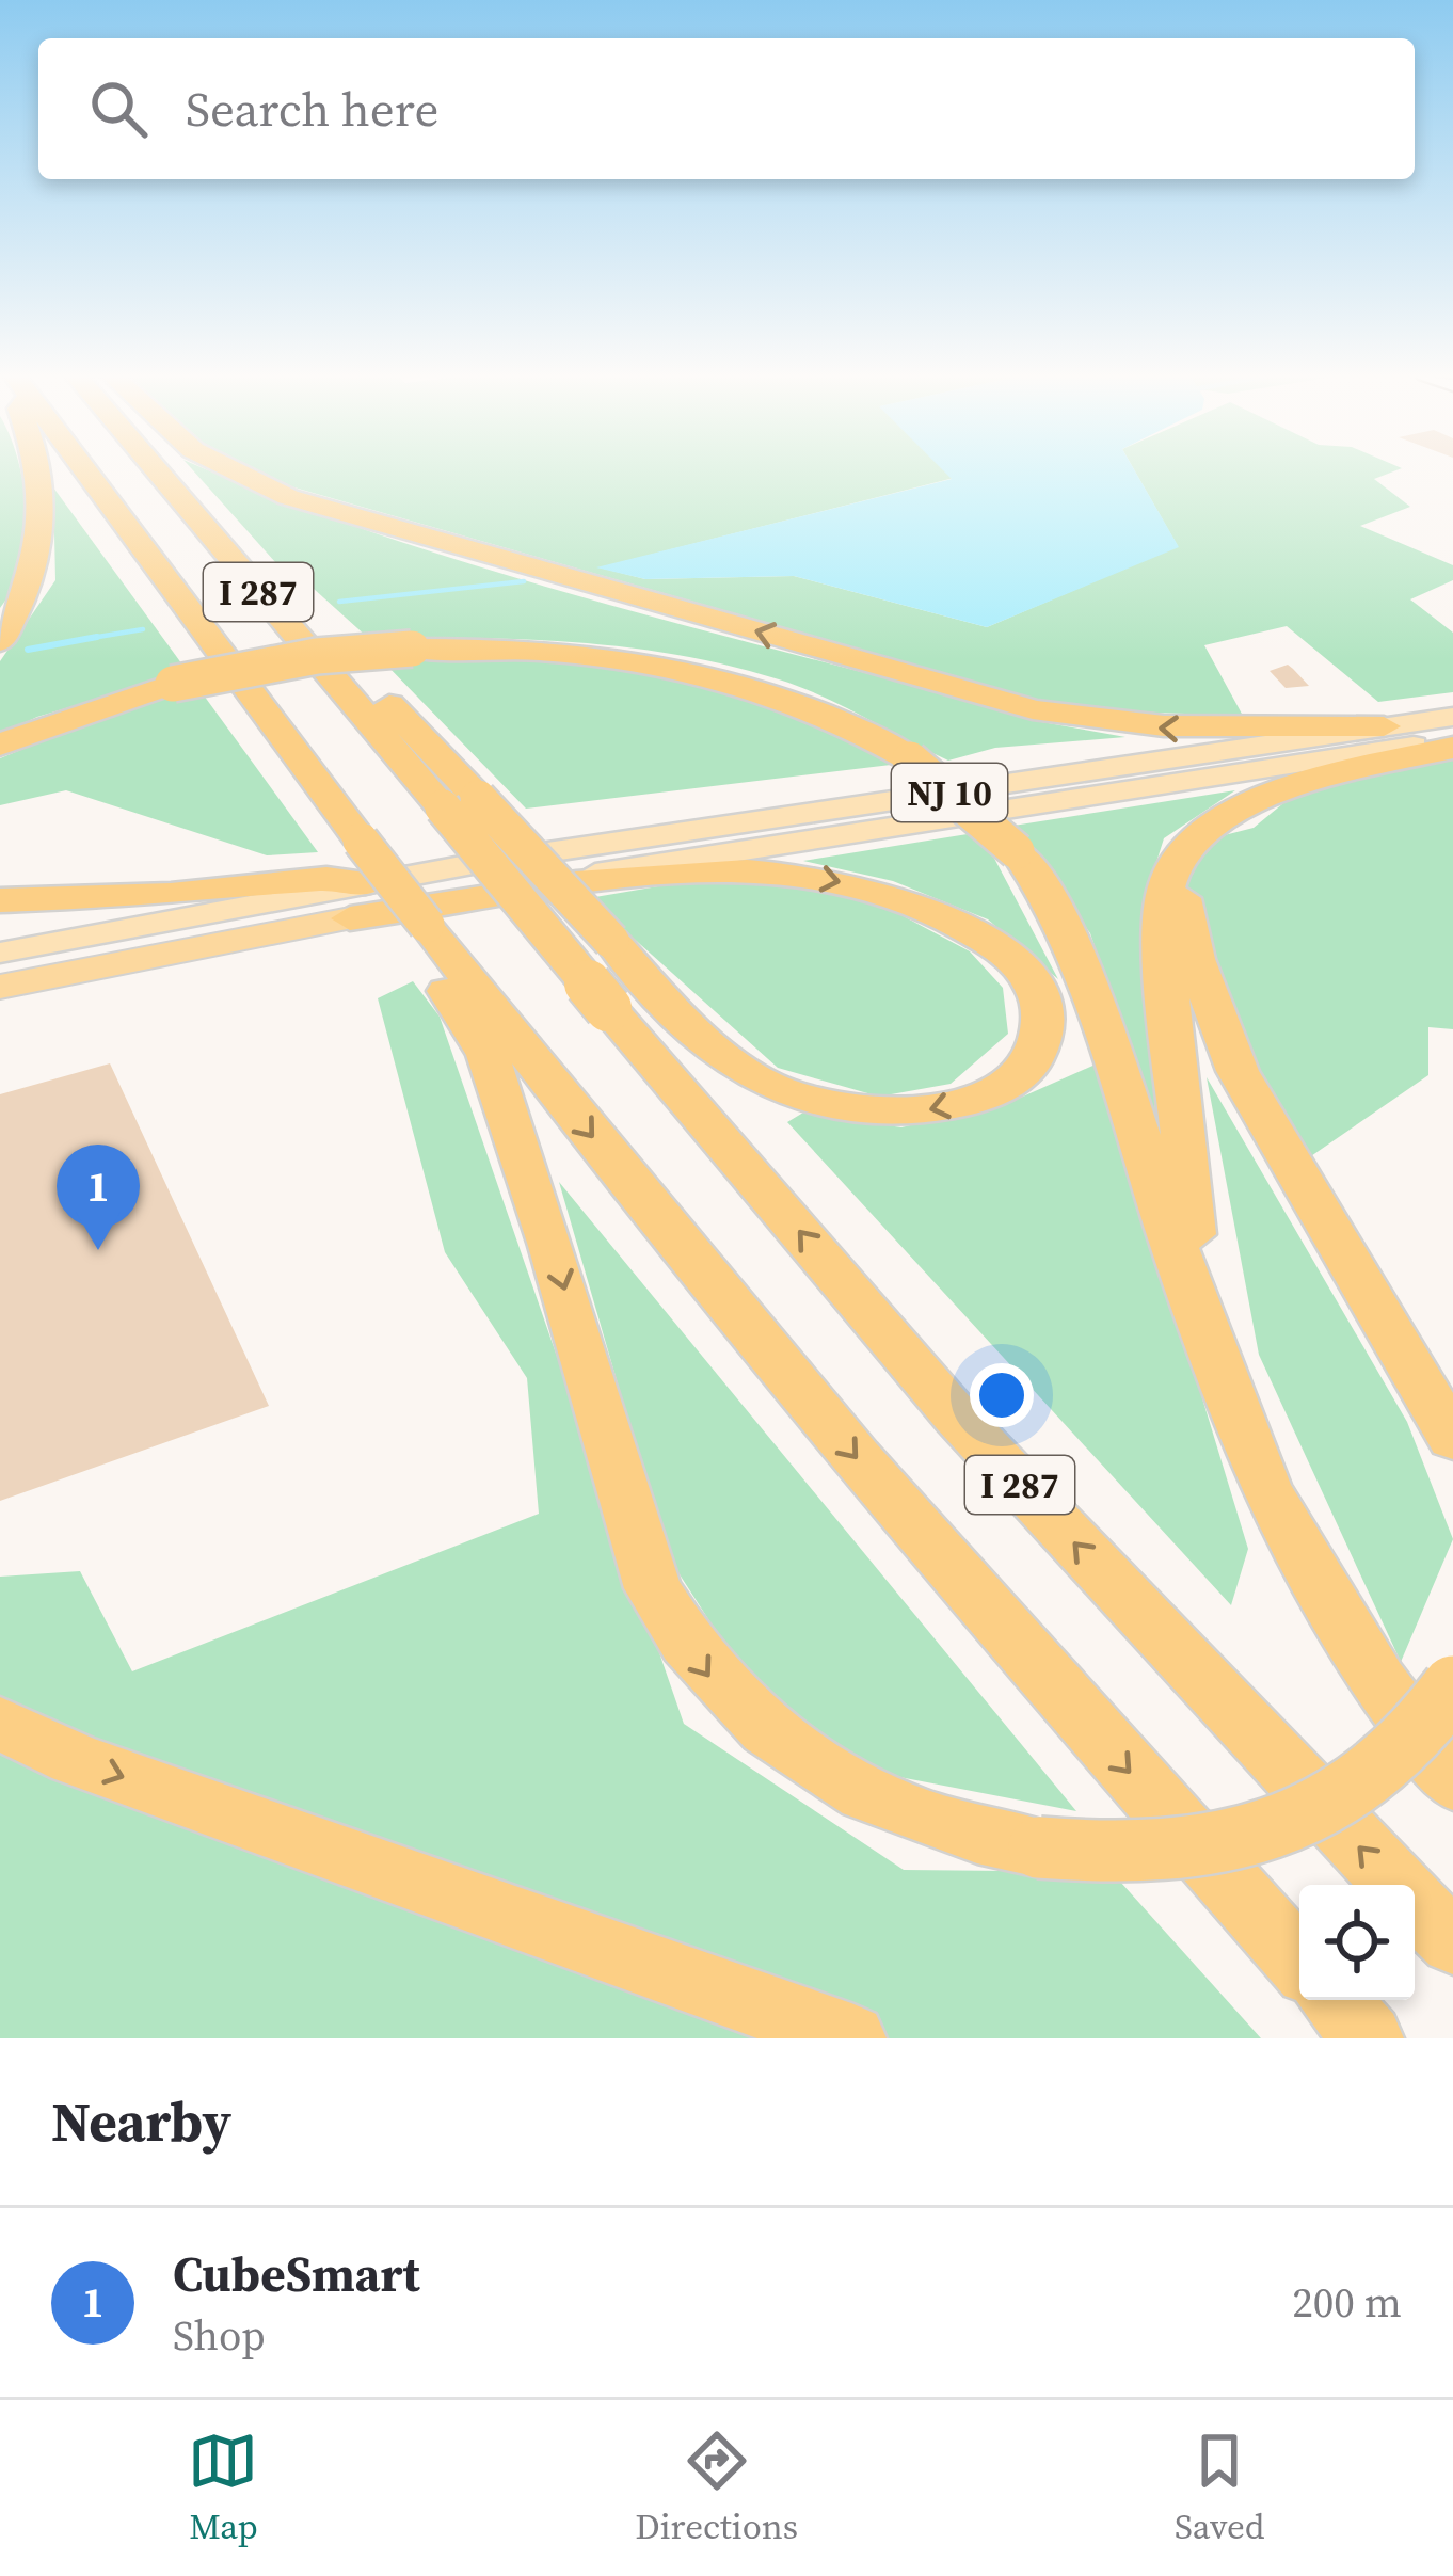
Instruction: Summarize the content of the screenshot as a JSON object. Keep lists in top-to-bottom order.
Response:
{
  "streets": {
    "highway": ["I 287", "NJ 10"]
  },
  "page": {
    "search": "Search here",
    "pins": "1",
    "heading": "Nearby",
    "list": [
      {
        "mark": "1",
        "name": "CubeSmart",
        "note": "Shop",
        "value": "200 m"
      }
    ],
    "nav": ["Map", "Directions", "Saved"]
  }
}
